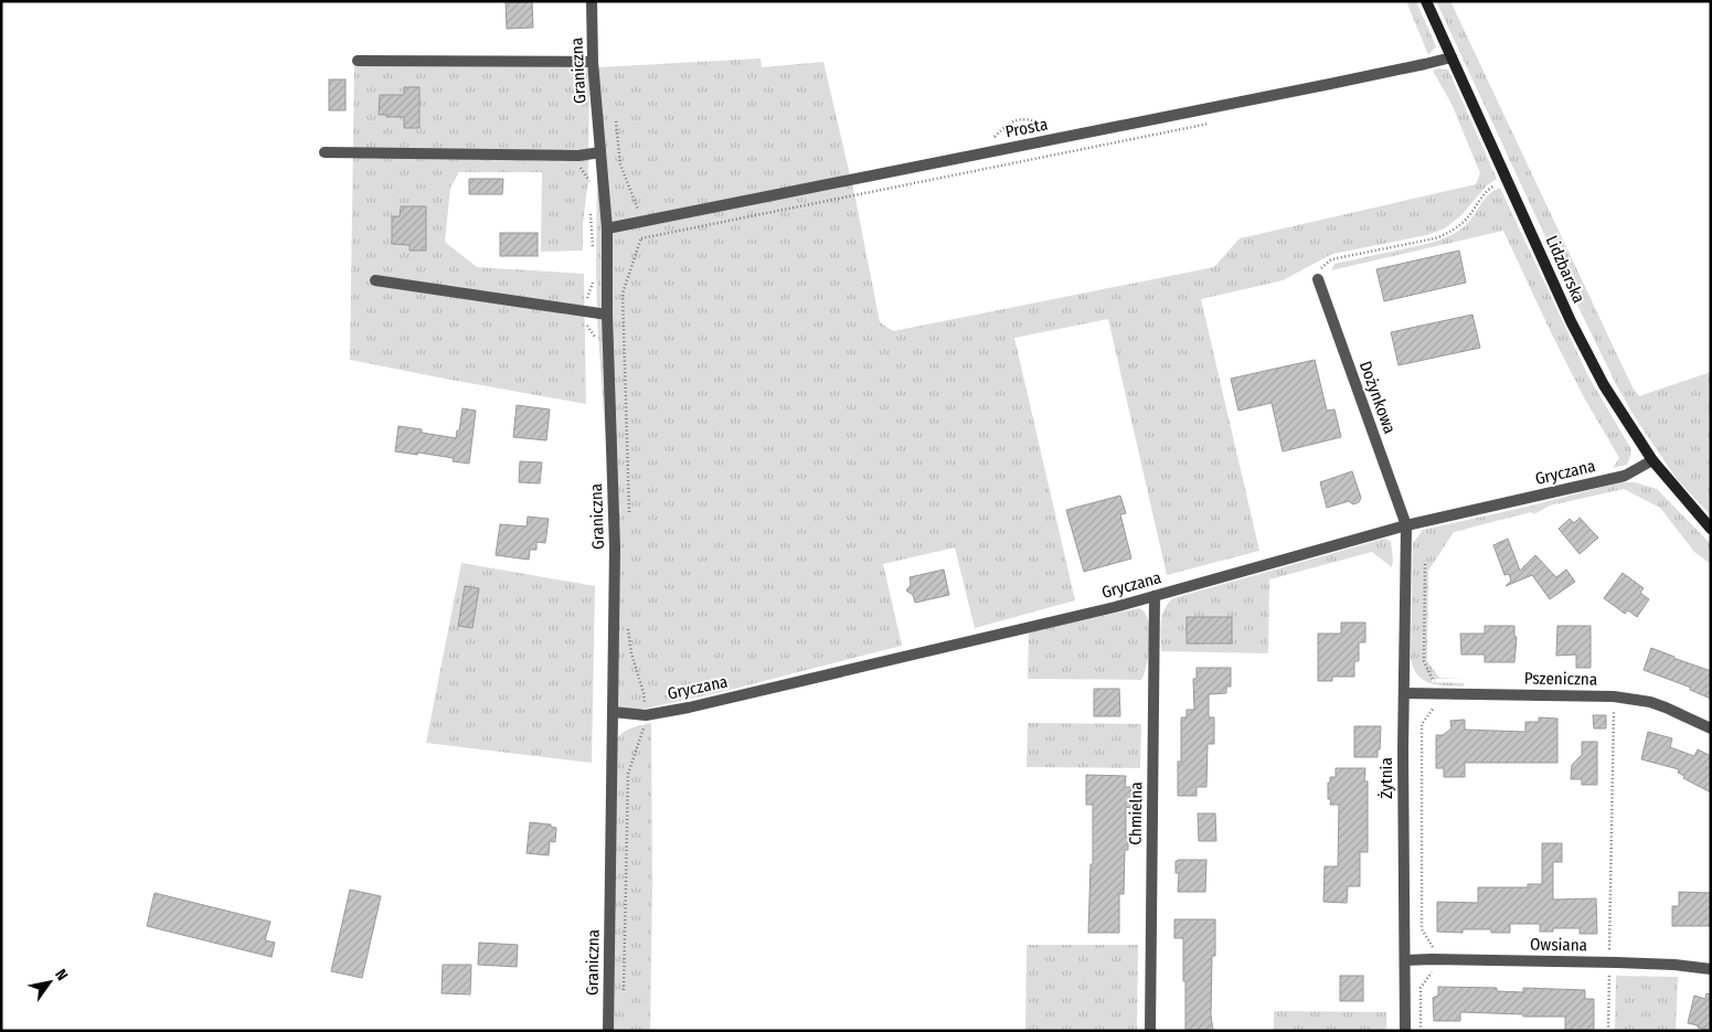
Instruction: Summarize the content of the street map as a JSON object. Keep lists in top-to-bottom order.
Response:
{
  "streets": {
    "main road": ["Lidzbarska"],
    "street": [
      "Graniczna",
      "Prosta",
      "Dożynkowa",
      "Gryczana",
      "Pszeniczna",
      "Żytnia",
      "Chmielna",
      "Owsiana"
    ]
  },
  "crossings": [
    ["Graniczna", "Prosta"],
    ["Graniczna", "Gryczana"],
    ["Prosta", "Lidzbarska"],
    ["Lidzbarska", "Gryczana"],
    ["Dożynkowa", "Gryczana"],
    ["Dożynkowa", "Żytnia"],
    ["Gryczana", "Żytnia"],
    ["Gryczana", "Chmielna"],
    ["Pszeniczna", "Żytnia"],
    ["Żytnia", "Owsiana"]
  ],
  "north": "top right"
}
